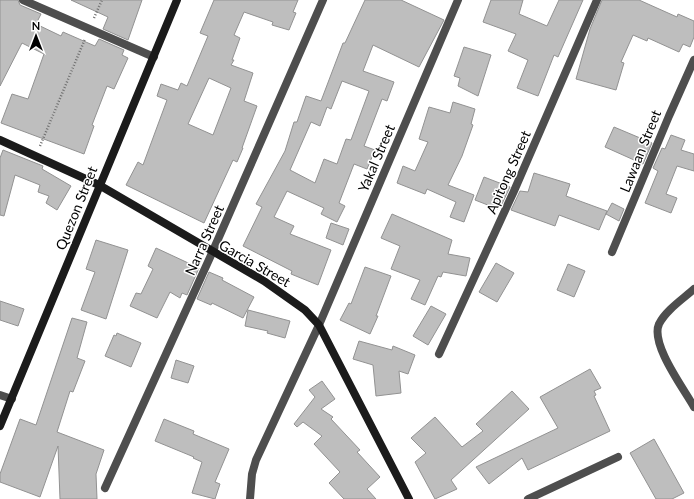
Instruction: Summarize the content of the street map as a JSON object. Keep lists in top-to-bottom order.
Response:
{
  "streets": {
    "street": [
      "Lawaan Street",
      "Yakal Street",
      "Apitong Street",
      "Quezon Street",
      "Narra Street",
      "Garcia Street"
    ]
  },
  "crossings": [
    ["Yakal Street", "Garcia Street"],
    ["Quezon Street", "Garcia Street"],
    ["Narra Street", "Garcia Street"]
  ],
  "north": "top"
}
